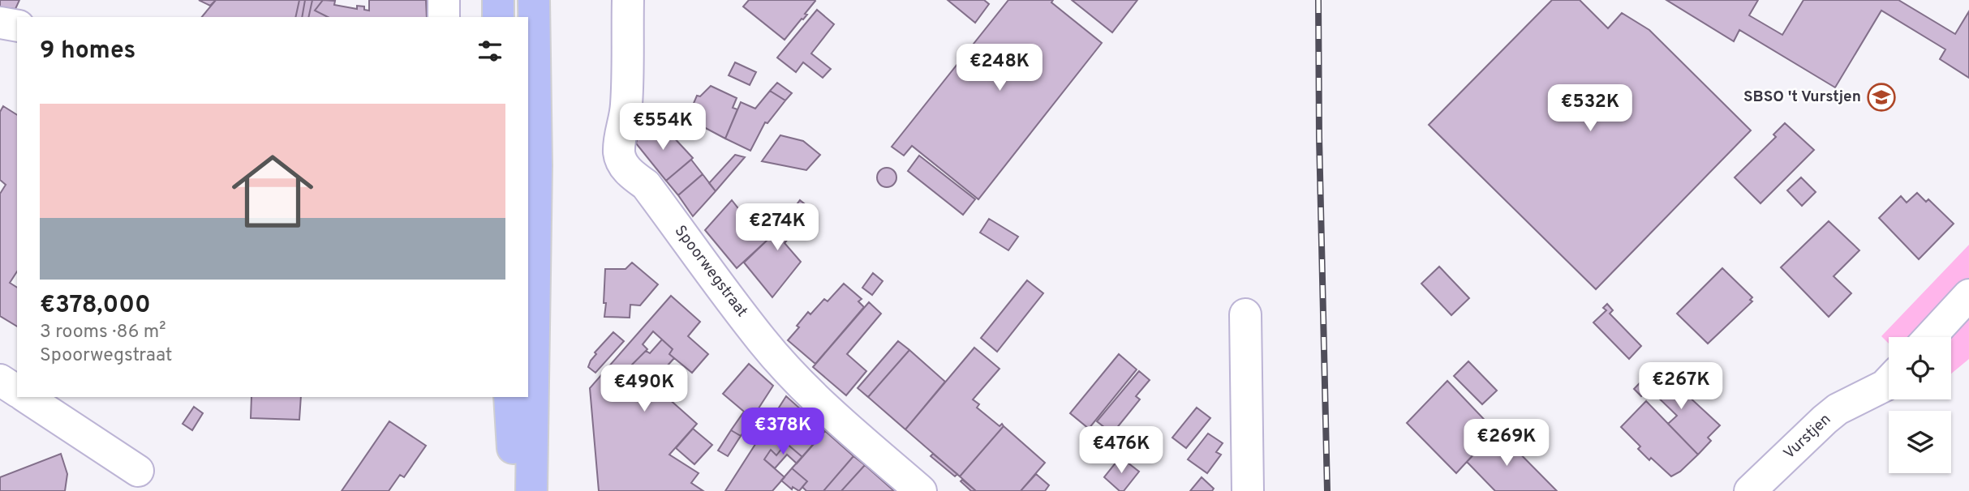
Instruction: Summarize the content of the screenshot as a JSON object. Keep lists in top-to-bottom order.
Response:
{
  "streets": {
    "street": ["Spoorwegstraat", "Vurstjen"]
  },
  "places": {
    "school or university": ["SBSO 't Vurstjen"]
  },
  "page": {
    "heading": "9 homes",
    "price": [
      "€248K",
      "€532K",
      "€554K",
      "€274K",
      "€267K",
      "€490K",
      "€378K",
      "€269K",
      "€476K"
    ],
    "list": [
      {
        "name": "€378,000",
        "note": "3 rooms · 86 m² · Spoorwegstraat"
      }
    ]
  }
}
